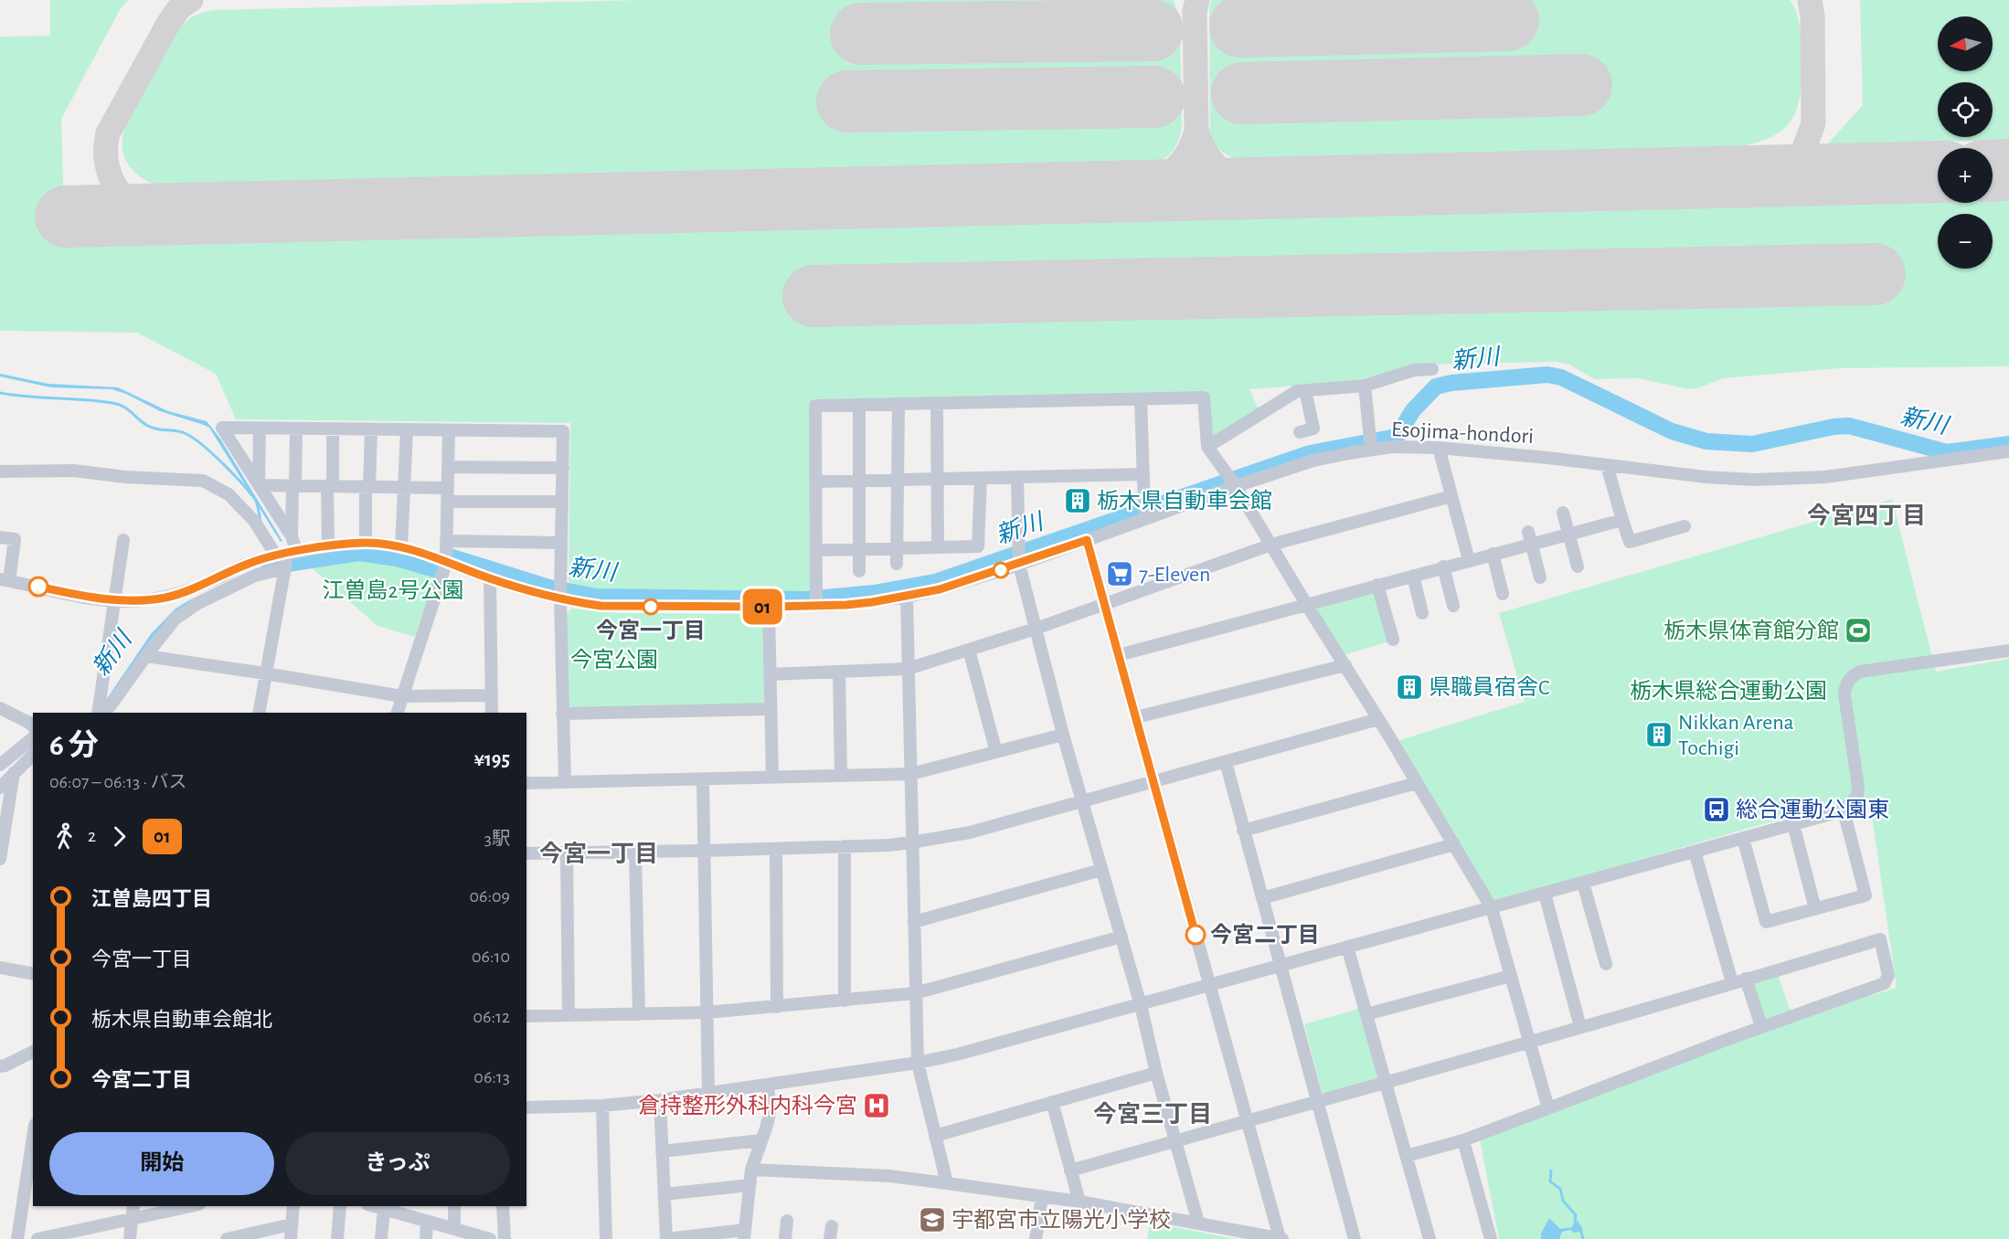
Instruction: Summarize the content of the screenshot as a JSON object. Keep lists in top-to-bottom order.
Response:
{
  "streets": {
    "street": ["Esojima-hondori"]
  },
  "districts": ["今宮四丁目", "今宮一丁目", "今宮三丁目"],
  "water": ["新川"],
  "parks": ["江曽島2号公園", "今宮公園", "栃木県総合運動公園"],
  "places": {
    "building": ["栃木県自動車会館", "県職員宿舎C", "Nikkan Arena Tochigi"],
    "supermarket": ["7-Eleven"],
    "other": ["今宮一丁目", "今宮二丁目"],
    "sports": ["栃木県体育館分館"],
    "bus stop": ["総合運動公園東"],
    "hospital": ["倉持整形外科内科今宮"],
    "school or university": ["宇都宮市立陽光小学校"]
  },
  "lines": ["bus line 01"],
  "north": "left",
  "page": {
    "on_map": "01",
    "map_buttons": ["+", "−"],
    "heading": ["6 分", "06:07 – 06:13 · バス", "¥195"],
    "legs": ["2", "01", "3駅"],
    "list": [
      {
        "name": "江曽島四丁目",
        "value": "06:09"
      },
      {
        "name": "今宮一丁目",
        "value": "06:10"
      },
      {
        "name": "栃木県自動車会館北",
        "value": "06:12"
      },
      {
        "name": "今宮二丁目",
        "value": "06:13"
      }
    ],
    "buttons": ["開始", "きっぷ"]
  }
}
